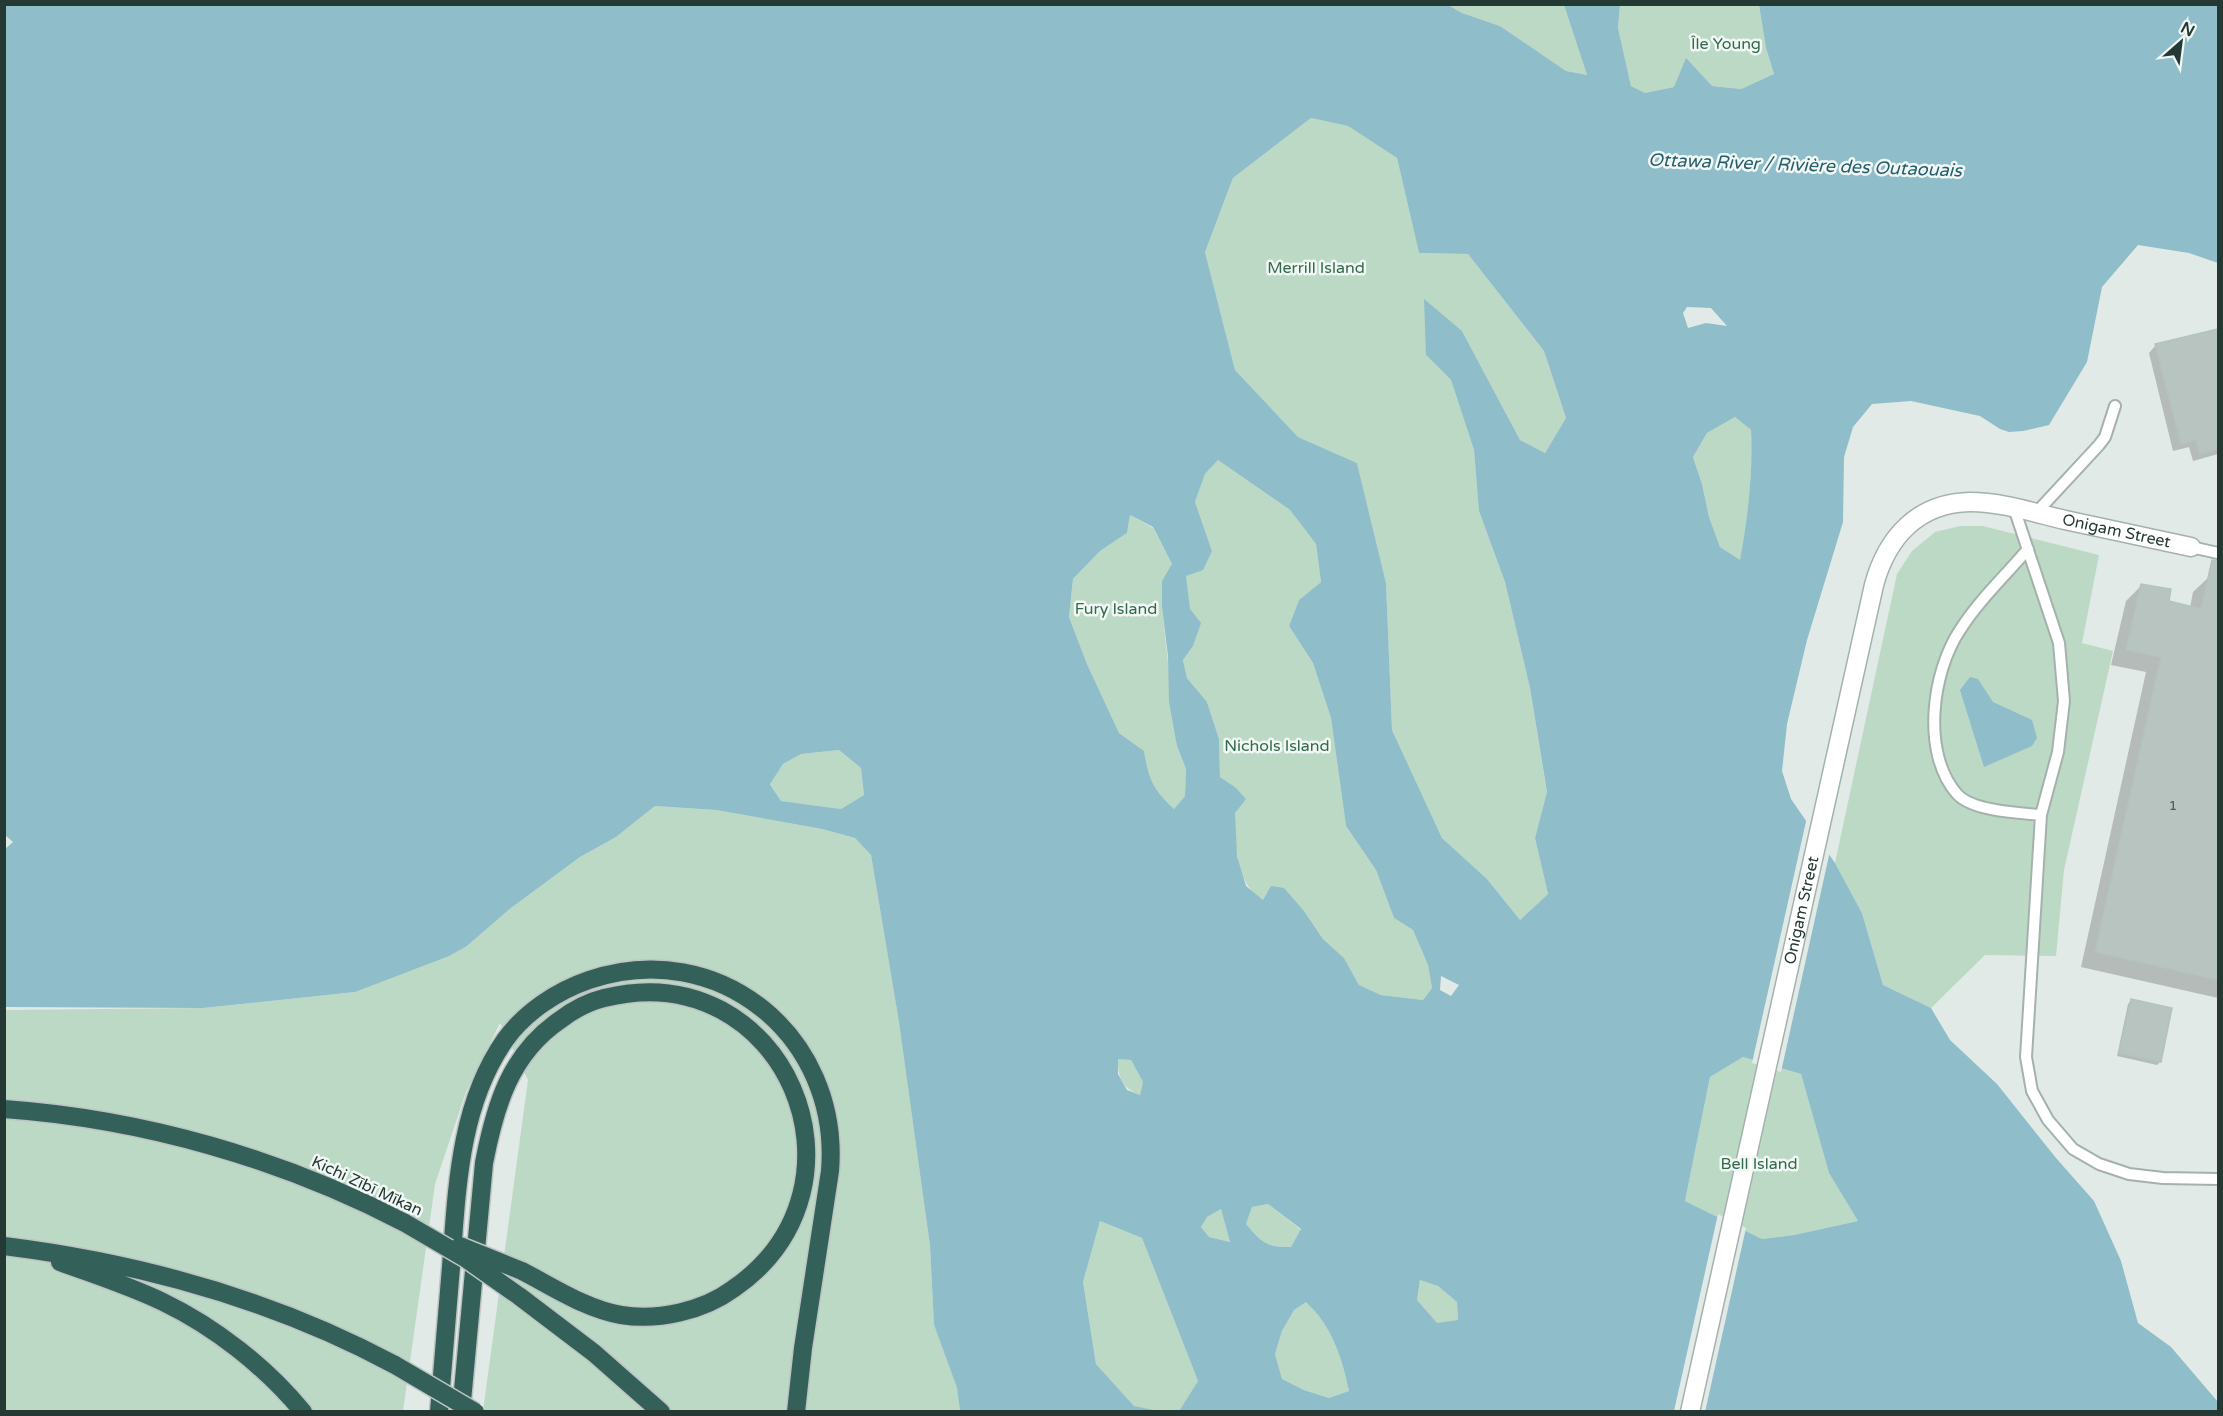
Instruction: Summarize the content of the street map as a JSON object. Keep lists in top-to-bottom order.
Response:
{
  "streets": {
    "highway": ["Kichi Zībī Mīkan"],
    "street": ["Onigam Street"]
  },
  "water": ["Ottawa River / Rivière des Outaouais"],
  "parks": [
    "Île Young",
    "Merrill Island",
    "Fury Island",
    "Nichols Island",
    "Bell Island"
  ],
  "house_numbers": ["1"],
  "north": "top right"
}
